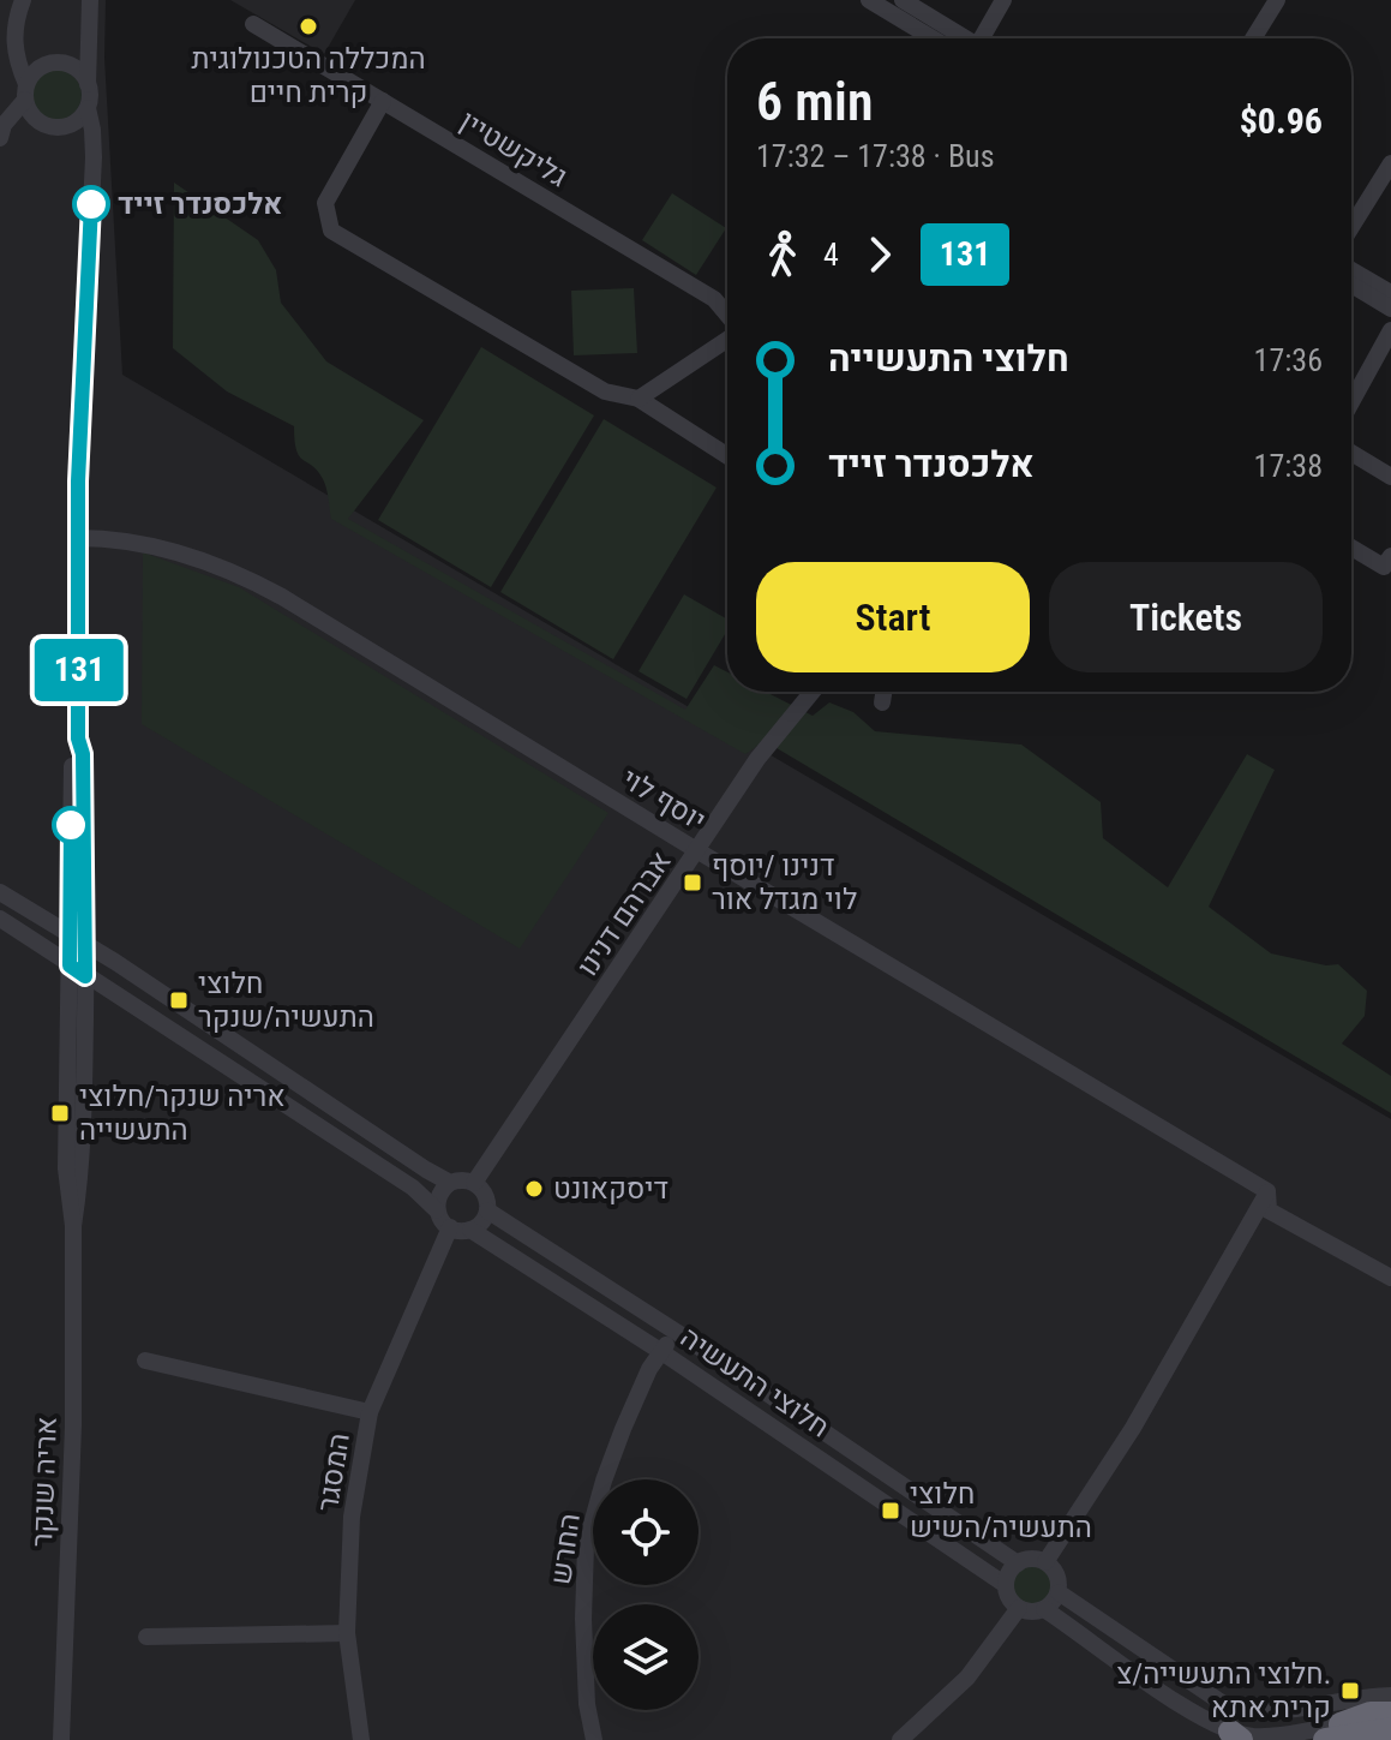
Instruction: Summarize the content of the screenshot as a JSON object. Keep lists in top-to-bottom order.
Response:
{
  "streets": {
    "street": [
      "גליקשטיין",
      "יוסף לוי",
      "אברהם דנינו",
      "חלוצי התעשיה",
      "המסגר",
      "אריה שנקר",
      "החרש"
    ]
  },
  "crossings": [
    ["יוסף לוי", "אברהם דנינו"],
    ["יוסף לוי", "אריה שנקר"],
    ["אברהם דנינו", "חלוצי התעשיה"],
    ["אברהם דנינו", "המסגר"],
    ["חלוצי התעשיה", "המסגר"],
    ["חלוצי התעשיה", "החרש"]
  ],
  "places": {
    "other": ["המכללה הטכנולוגית קרית חיים", "אלכסנדר זייד", "דיסקאונט"],
    "transit": [
      "דנינו /יוסף לוי מגדל אור",
      "חלוצי התעשיה/שנקר",
      "אריה שנקר/חלוצי התעשייה",
      "חלוצי התעשיה/השיש",
      "חלוצי התעשייה/צ. קרית אתא"
    ]
  },
  "lines": ["bus line 131"],
  "page": {
    "on_map": "131",
    "heading": ["6 min", "17:32 – 17:38 · Bus", "$0.96"],
    "legs": ["4", "131"],
    "list": [
      {
        "name": "חלוצי התעשייה",
        "value": "17:36"
      },
      {
        "name": "אלכסנדר זייד",
        "value": "17:38"
      }
    ],
    "buttons": ["Start", "Tickets"]
  }
}
